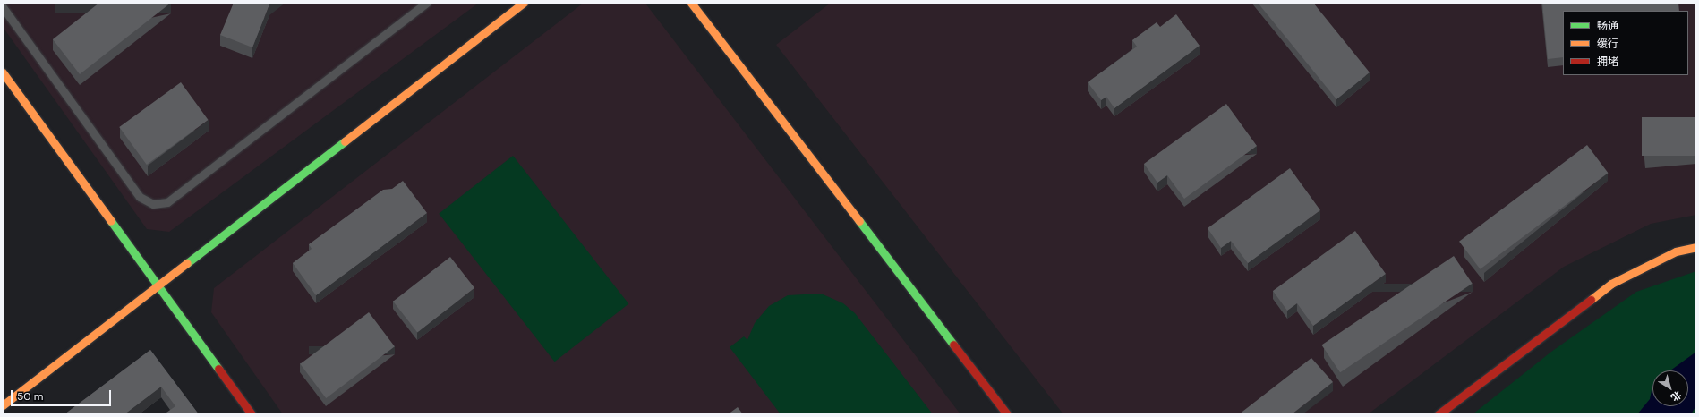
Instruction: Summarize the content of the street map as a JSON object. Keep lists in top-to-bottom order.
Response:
{
  "legend": ["畅通", "缓行", "拥堵"],
  "scale_bar": "50 m",
  "north": "bottom right"
}
